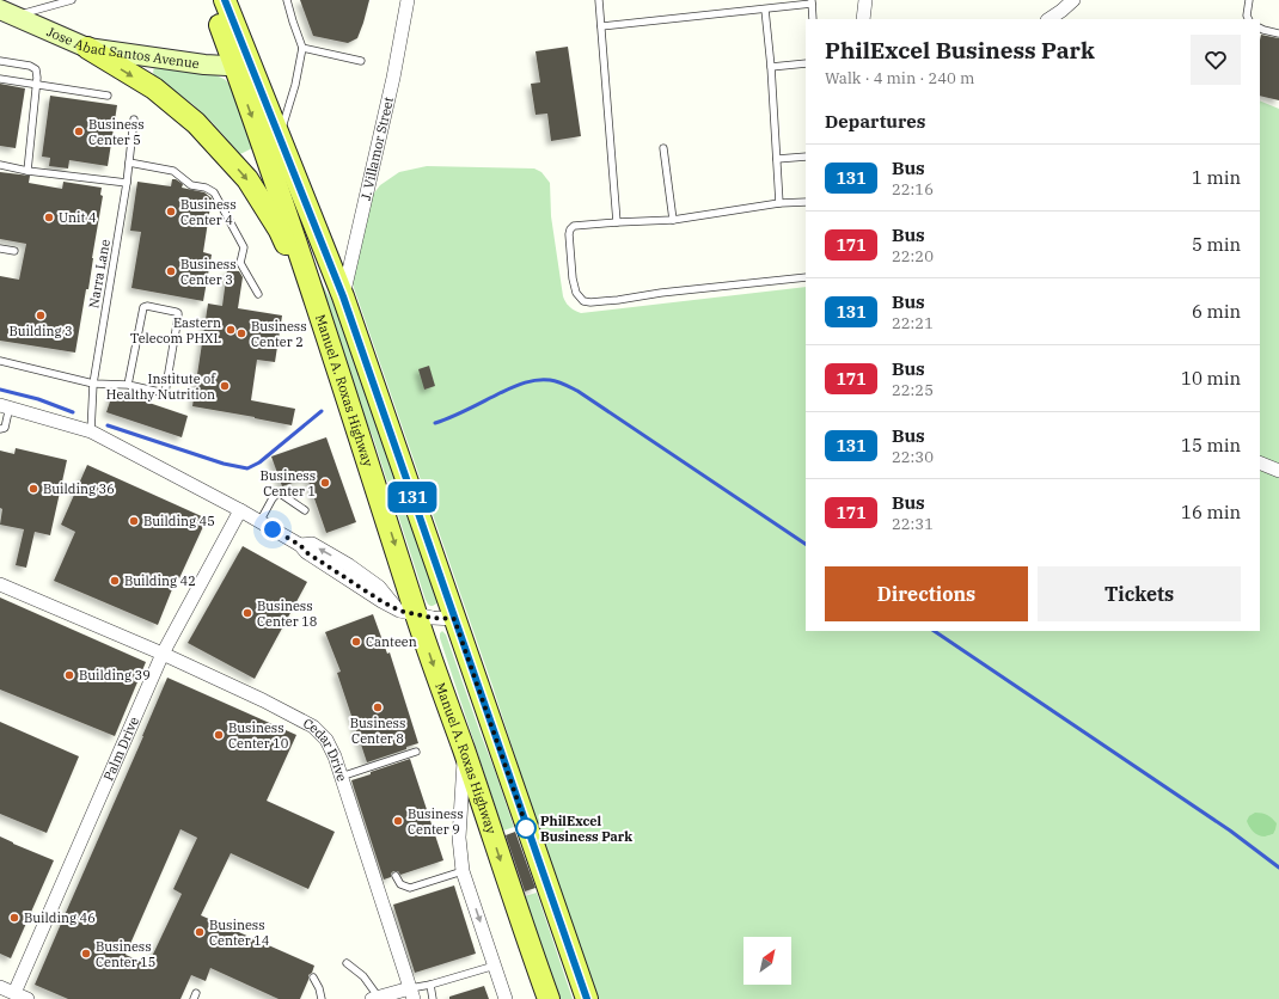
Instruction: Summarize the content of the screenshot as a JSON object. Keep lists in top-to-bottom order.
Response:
{
  "streets": {
    "main road": ["Jose Abad Santos Avenue", "Manuel A. Roxas Highway"],
    "street": ["J. Villamor Street", "Palm Drive", "Cedar Drive"],
    "lane": ["Narra Lane"]
  },
  "crossings": [
    ["Jose Abad Santos Avenue", "Manuel A. Roxas Highway"],
    ["J. Villamor Street", "Manuel A. Roxas Highway"],
    ["Palm Drive", "Cedar Drive"]
  ],
  "places": [
    "Business Center 5",
    "Business Center 4",
    "Unit 4",
    "Business Center 3",
    "Building 3",
    "Eastern Telecom PHXL",
    "Business Center 2",
    "Institute of Healthy Nutrition",
    "Business Center 1",
    "Building 36",
    "Building 45",
    "Building 42",
    "Business Center 18",
    "Canteen",
    "Building 39",
    "Business Center 8",
    "Business Center 10",
    "Business Center 9",
    "PhilExcel Business Park",
    "Building 46",
    "Business Center 14",
    "Business Center 15"
  ],
  "lines": ["bus line 131"],
  "north": "top right",
  "page": {
    "on_map": "131",
    "heading": [
      ["PhilExcel Business Park", "Walk · 4 min · 240 m"],
      "Departures"
    ],
    "list": [
      {
        "mark": "131",
        "name": "Bus",
        "note": "22:16",
        "value": "1 min"
      },
      {
        "mark": "171",
        "name": "Bus",
        "note": "22:20",
        "value": "5 min"
      },
      {
        "mark": "131",
        "name": "Bus",
        "note": "22:21",
        "value": "6 min"
      },
      {
        "mark": "171",
        "name": "Bus",
        "note": "22:25",
        "value": "10 min"
      },
      {
        "mark": "131",
        "name": "Bus",
        "note": "22:30",
        "value": "15 min"
      },
      {
        "mark": "171",
        "name": "Bus",
        "note": "22:31",
        "value": "16 min"
      }
    ],
    "buttons": ["Directions", "Tickets"]
  }
}
